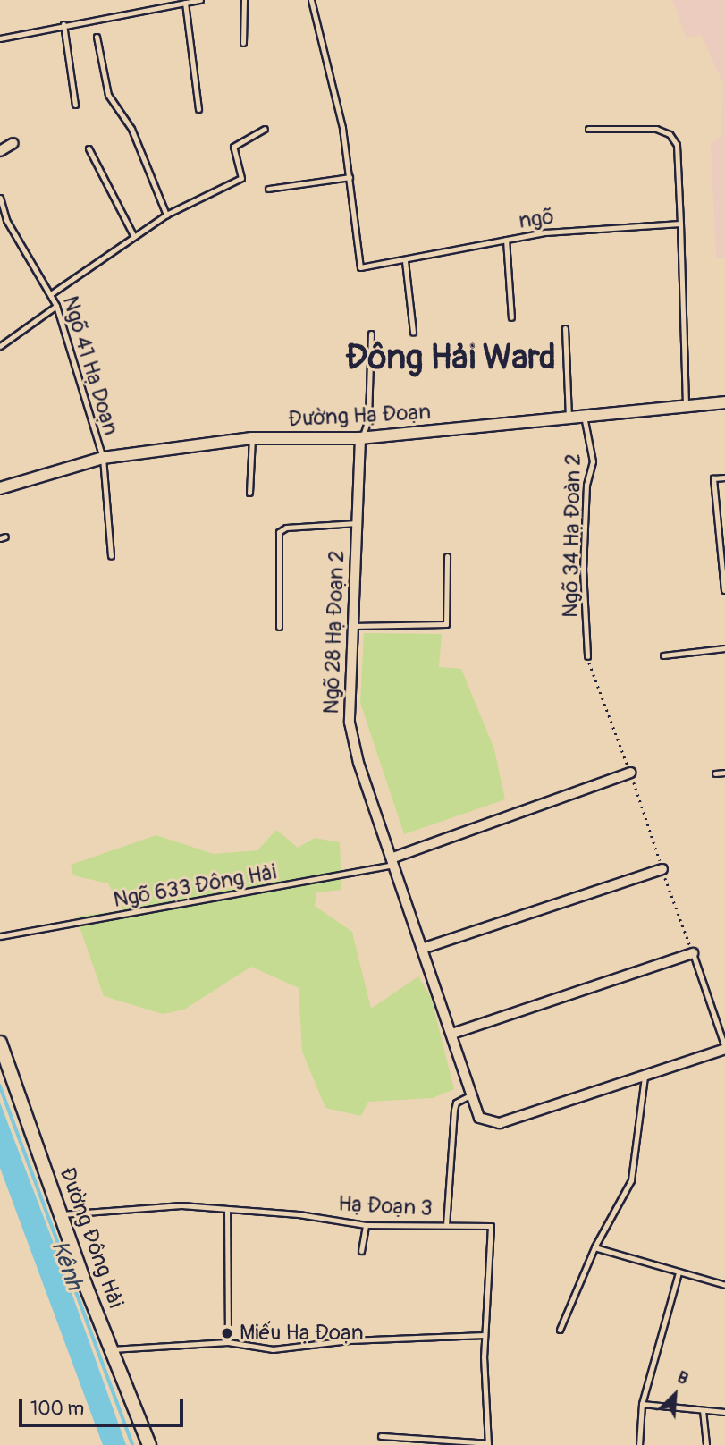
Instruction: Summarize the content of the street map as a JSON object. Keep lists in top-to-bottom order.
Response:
{
  "streets": {
    "main road": ["Đường Đông Hải"],
    "street": ["Đường Hạ Đoạn", "Ngõ 28 Hạ Đoạn 2"],
    "lane": [
      "ngõ",
      "Ngõ 41 Hạ Doạn",
      "Ngõ 34 Hạ Đoàn 2",
      "Ngõ 633 Đông Hải",
      "Hạ Đoạn 3"
    ]
  },
  "crossings": [
    ["Ngõ 41 Hạ Doạn", "Đường Hạ Đoạn"],
    ["Đường Hạ Đoạn", "Ngõ 34 Hạ Đoàn 2"],
    ["Đường Hạ Đoạn", "Ngõ 28 Hạ Đoạn 2"],
    ["Ngõ 28 Hạ Đoạn 2", "Ngõ 633 Đông Hải"],
    ["Hạ Đoạn 3", "Đường Đông Hải"]
  ],
  "districts": ["Đông Hải Ward"],
  "water": ["Kênh"],
  "places": ["Miếu Hạ Đoạn"],
  "scale_bar": "100 m",
  "north": "top right"
}
